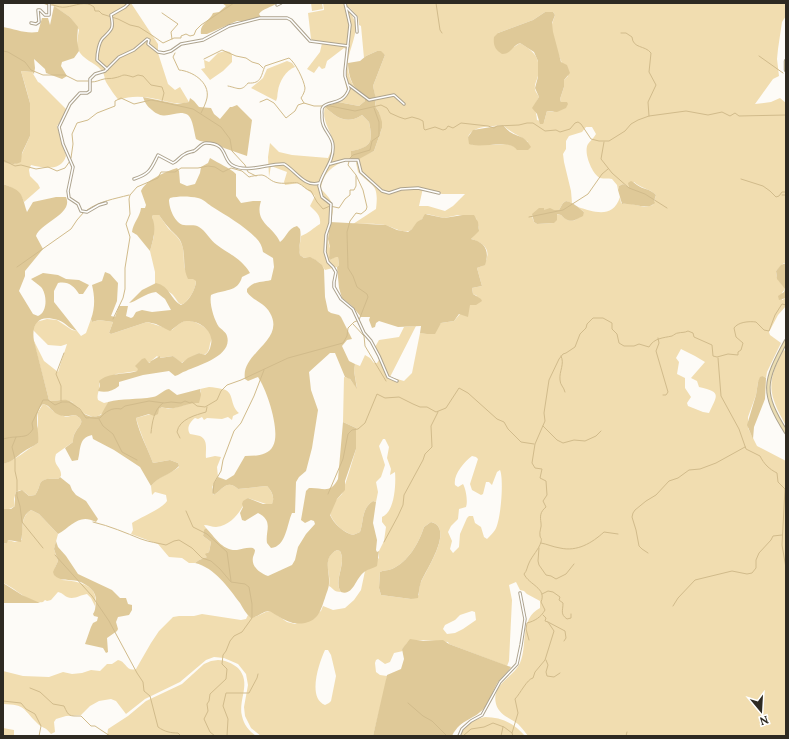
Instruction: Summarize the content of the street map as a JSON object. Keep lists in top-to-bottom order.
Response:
{
  "north": "bottom"
}
